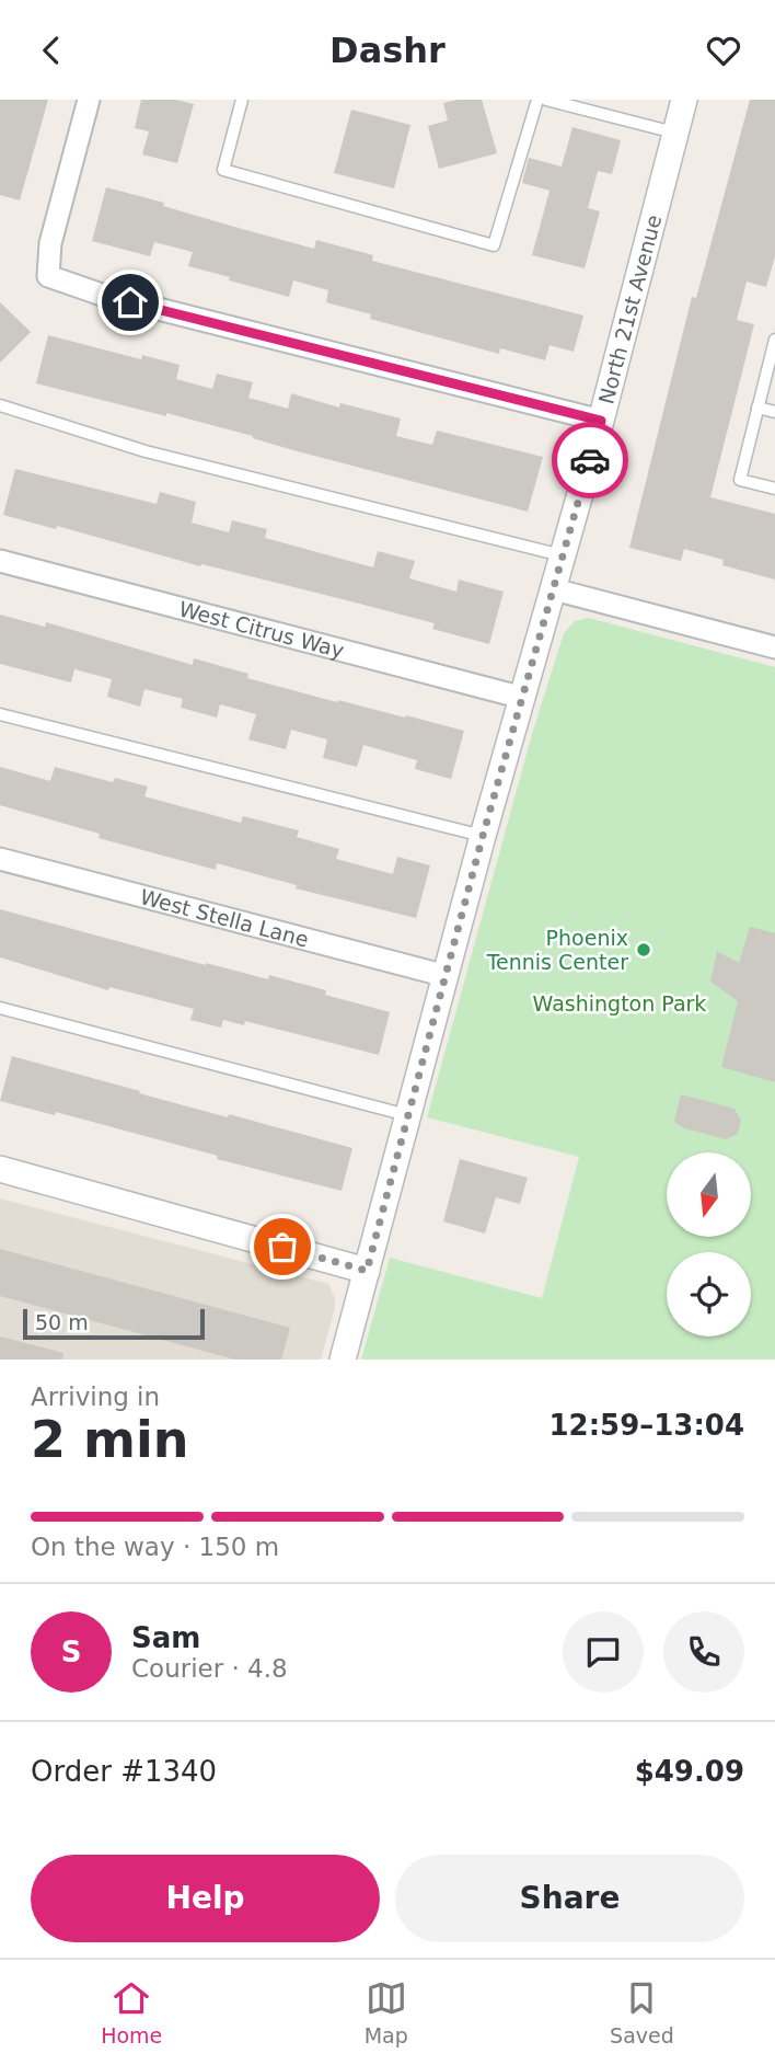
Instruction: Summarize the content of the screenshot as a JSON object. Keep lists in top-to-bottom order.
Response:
{
  "streets": {
    "street": ["North 21st Avenue", "West Citrus Way", "West Stella Lane"]
  },
  "crossings": [
    ["North 21st Avenue", "West Citrus Way"],
    ["North 21st Avenue", "West Stella Lane"]
  ],
  "parks": ["Washington Park"],
  "places": ["Phoenix Tennis Center"],
  "scale_bar": "50 m",
  "north": "bottom",
  "page": {
    "header": "Dashr",
    "scale": "50 m",
    "heading": ["2 min", "Arriving in", "12:59–13:04"],
    "panel": [
      "Sam",
      "Courier · 4.8",
      "Order #1340",
      "$49.09"
    ],
    "bar": "On the way · 150 m",
    "round": "S",
    "buttons": ["Help", "Share"],
    "tabs": ["Home", "Map", "Saved"]
  }
}
